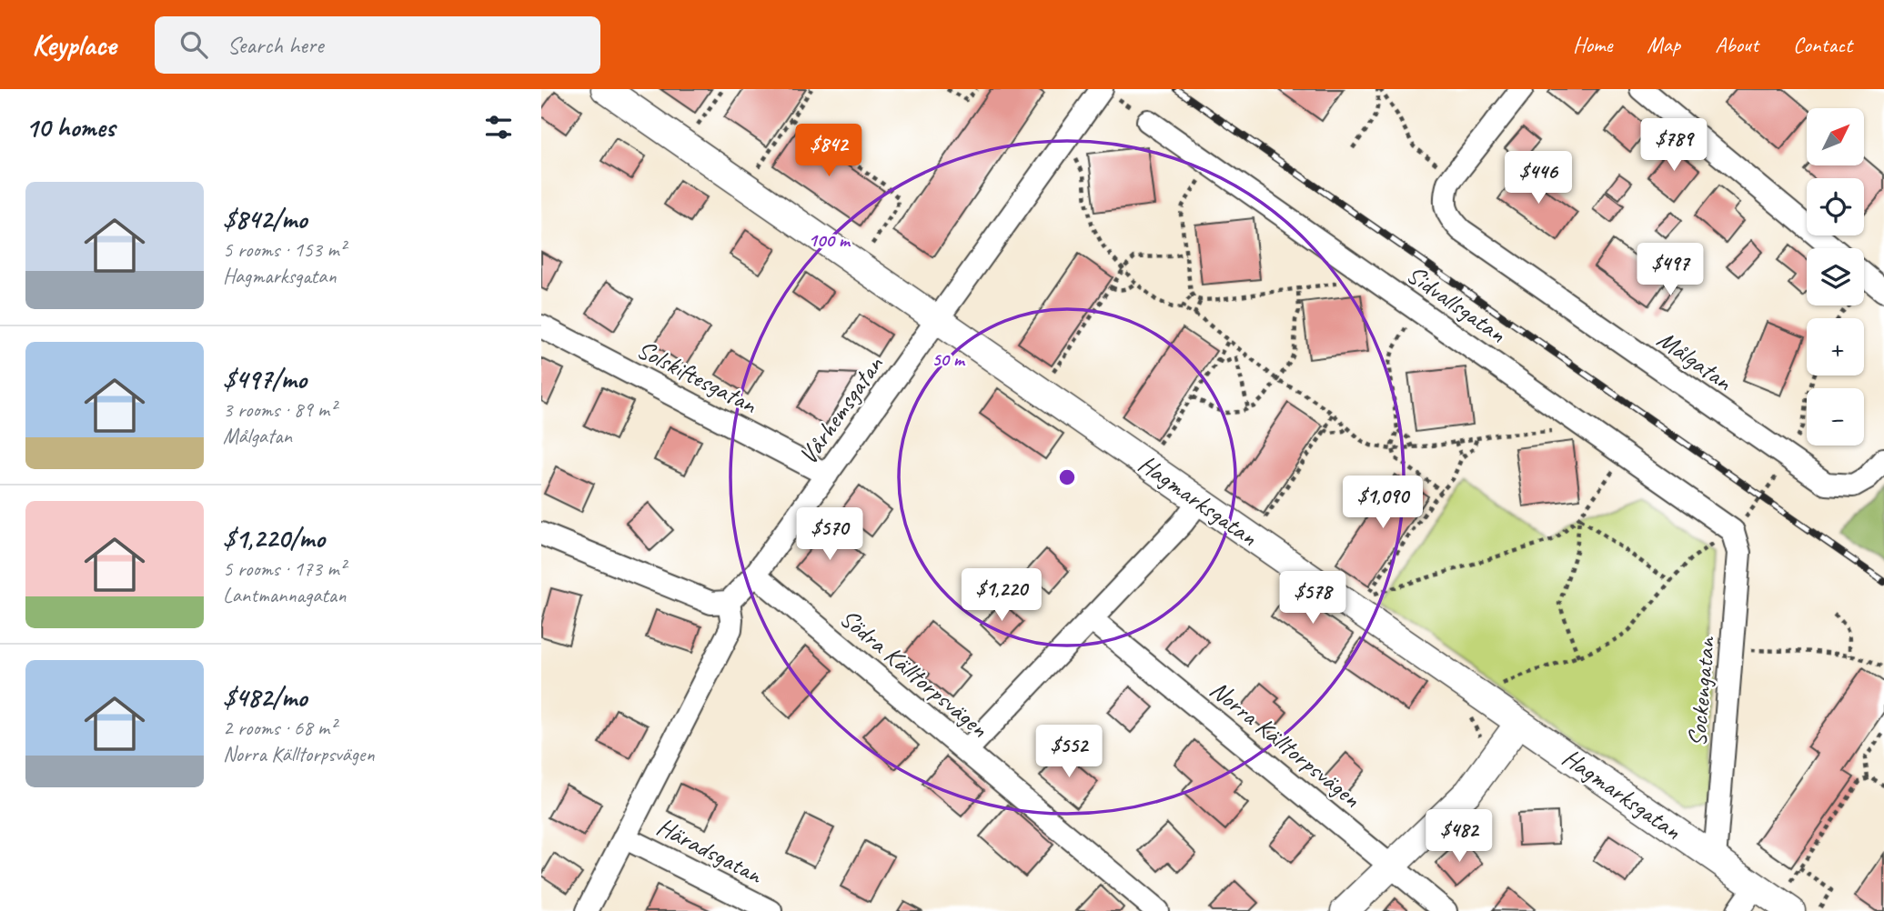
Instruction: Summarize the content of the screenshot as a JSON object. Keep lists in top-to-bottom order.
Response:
{
  "streets": {
    "street": [
      "Sidvallsgatan",
      "Målgatan",
      "Solskiftesgatan",
      "Vårhemsgatan",
      "Hagmarksgatan",
      "Södra Källtorpsvägen",
      "Sockengatan",
      "Norra Källtorpsvägen",
      "Häradsgatan"
    ]
  },
  "crossings": [
    ["Sidvallsgatan", "Sockengatan"],
    ["Solskiftesgatan", "Vårhemsgatan"],
    ["Vårhemsgatan", "Hagmarksgatan"],
    ["Vårhemsgatan", "Södra Källtorpsvägen"],
    ["Hagmarksgatan", "Sockengatan"]
  ],
  "north": "top right",
  "page": {
    "header": "Keyplace",
    "search": "Search here",
    "nav": [
      "Home",
      "Map",
      "About",
      "Contact"
    ],
    "heading": "10 homes",
    "map_buttons": ["+", "−"],
    "price": [
      "$789",
      "$842",
      "$446",
      "$497",
      "$1,090",
      "$570",
      "$1,220",
      "$578",
      "$552",
      "$482"
    ],
    "list": [
      {
        "name": "$842/mo",
        "note": "5 rooms · 153 m² · Hagmarksgatan"
      },
      {
        "name": "$497/mo",
        "note": "3 rooms · 89 m² · Målgatan"
      },
      {
        "name": "$1,220/mo",
        "note": "5 rooms · 173 m² · Lantmannagatan"
      },
      {
        "name": "$482/mo",
        "note": "2 rooms · 68 m² · Norra Källtorpsvägen"
      }
    ]
  },
  "rings": ["100 m", "50 m"]
}
